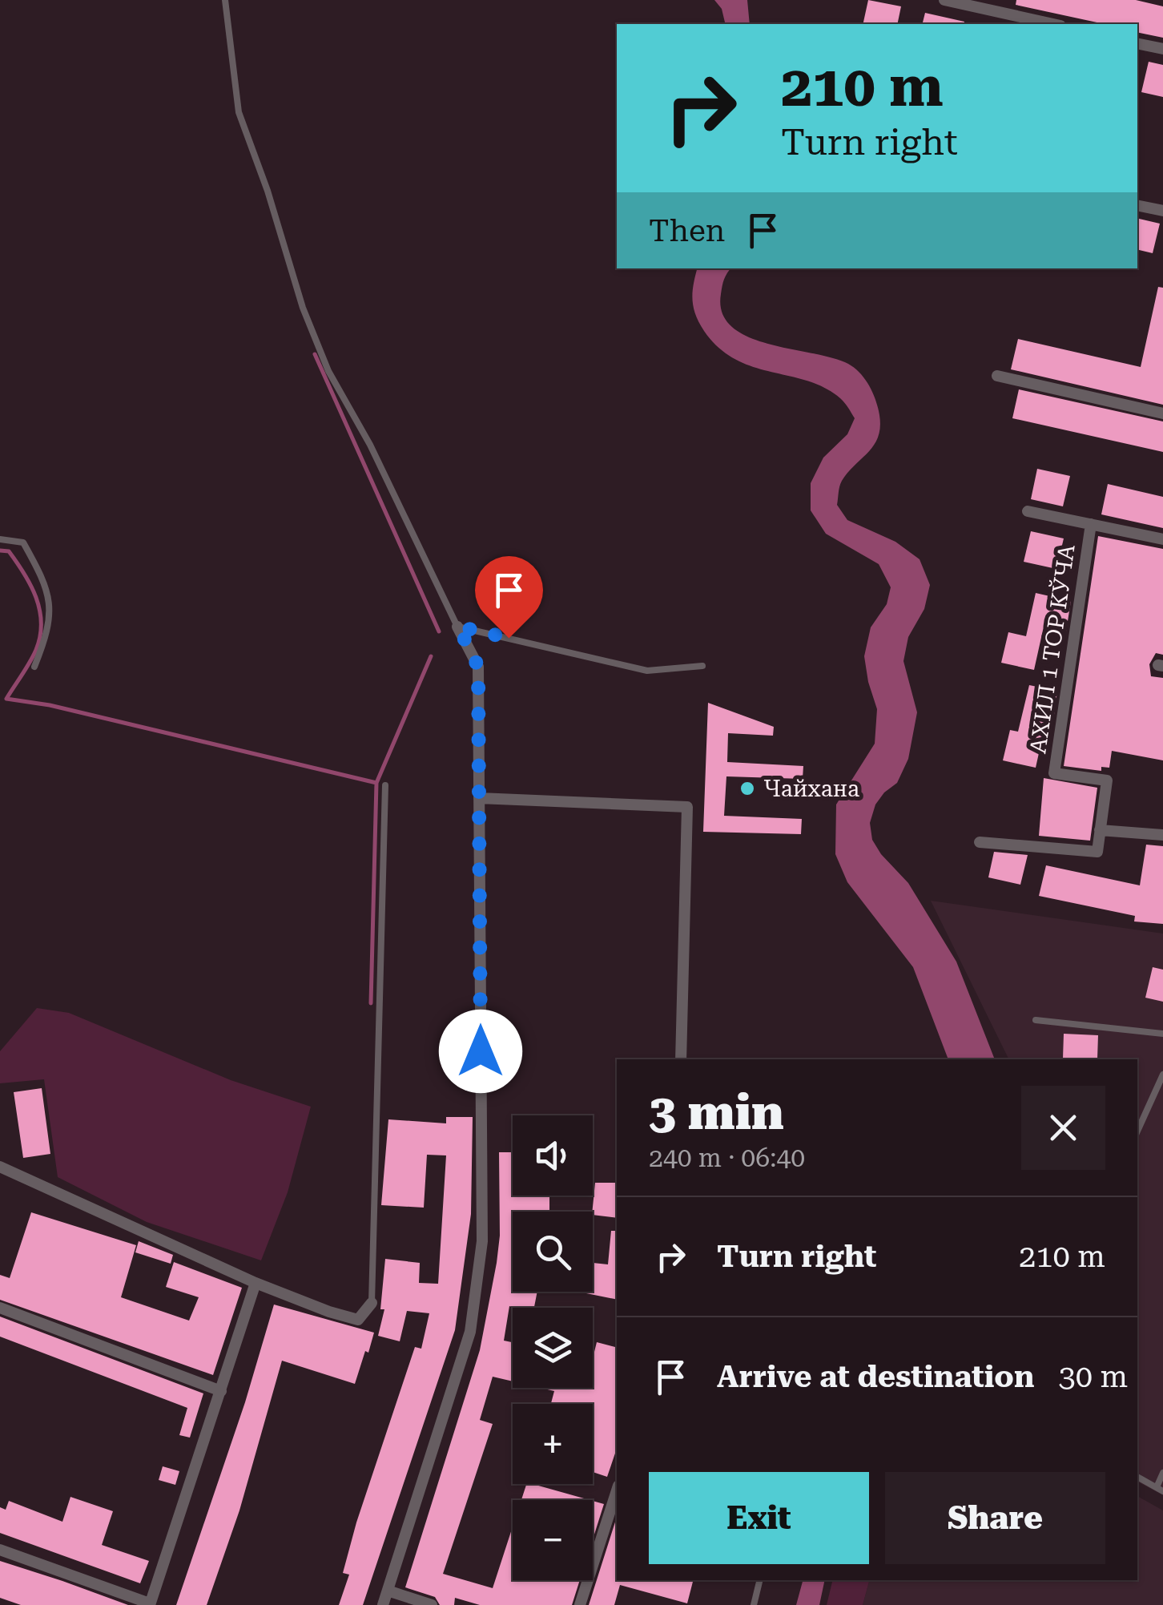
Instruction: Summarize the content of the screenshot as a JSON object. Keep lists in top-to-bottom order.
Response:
{
  "streets": {
    "street": ["АХИЛ 1 ТОР КЎЧА"]
  },
  "places": ["Чайхана"],
  "page": {
    "turn": ["210 m", "Turn right"],
    "then": "Then",
    "heading": ["3 min", "240 m · 06:40"],
    "map_buttons": ["+", "−"],
    "list": [
      {
        "name": "Turn right",
        "value": "210 m"
      },
      {
        "name": "Arrive at destination",
        "value": "30 m"
      }
    ],
    "buttons": ["Exit", "Share"]
  }
}
